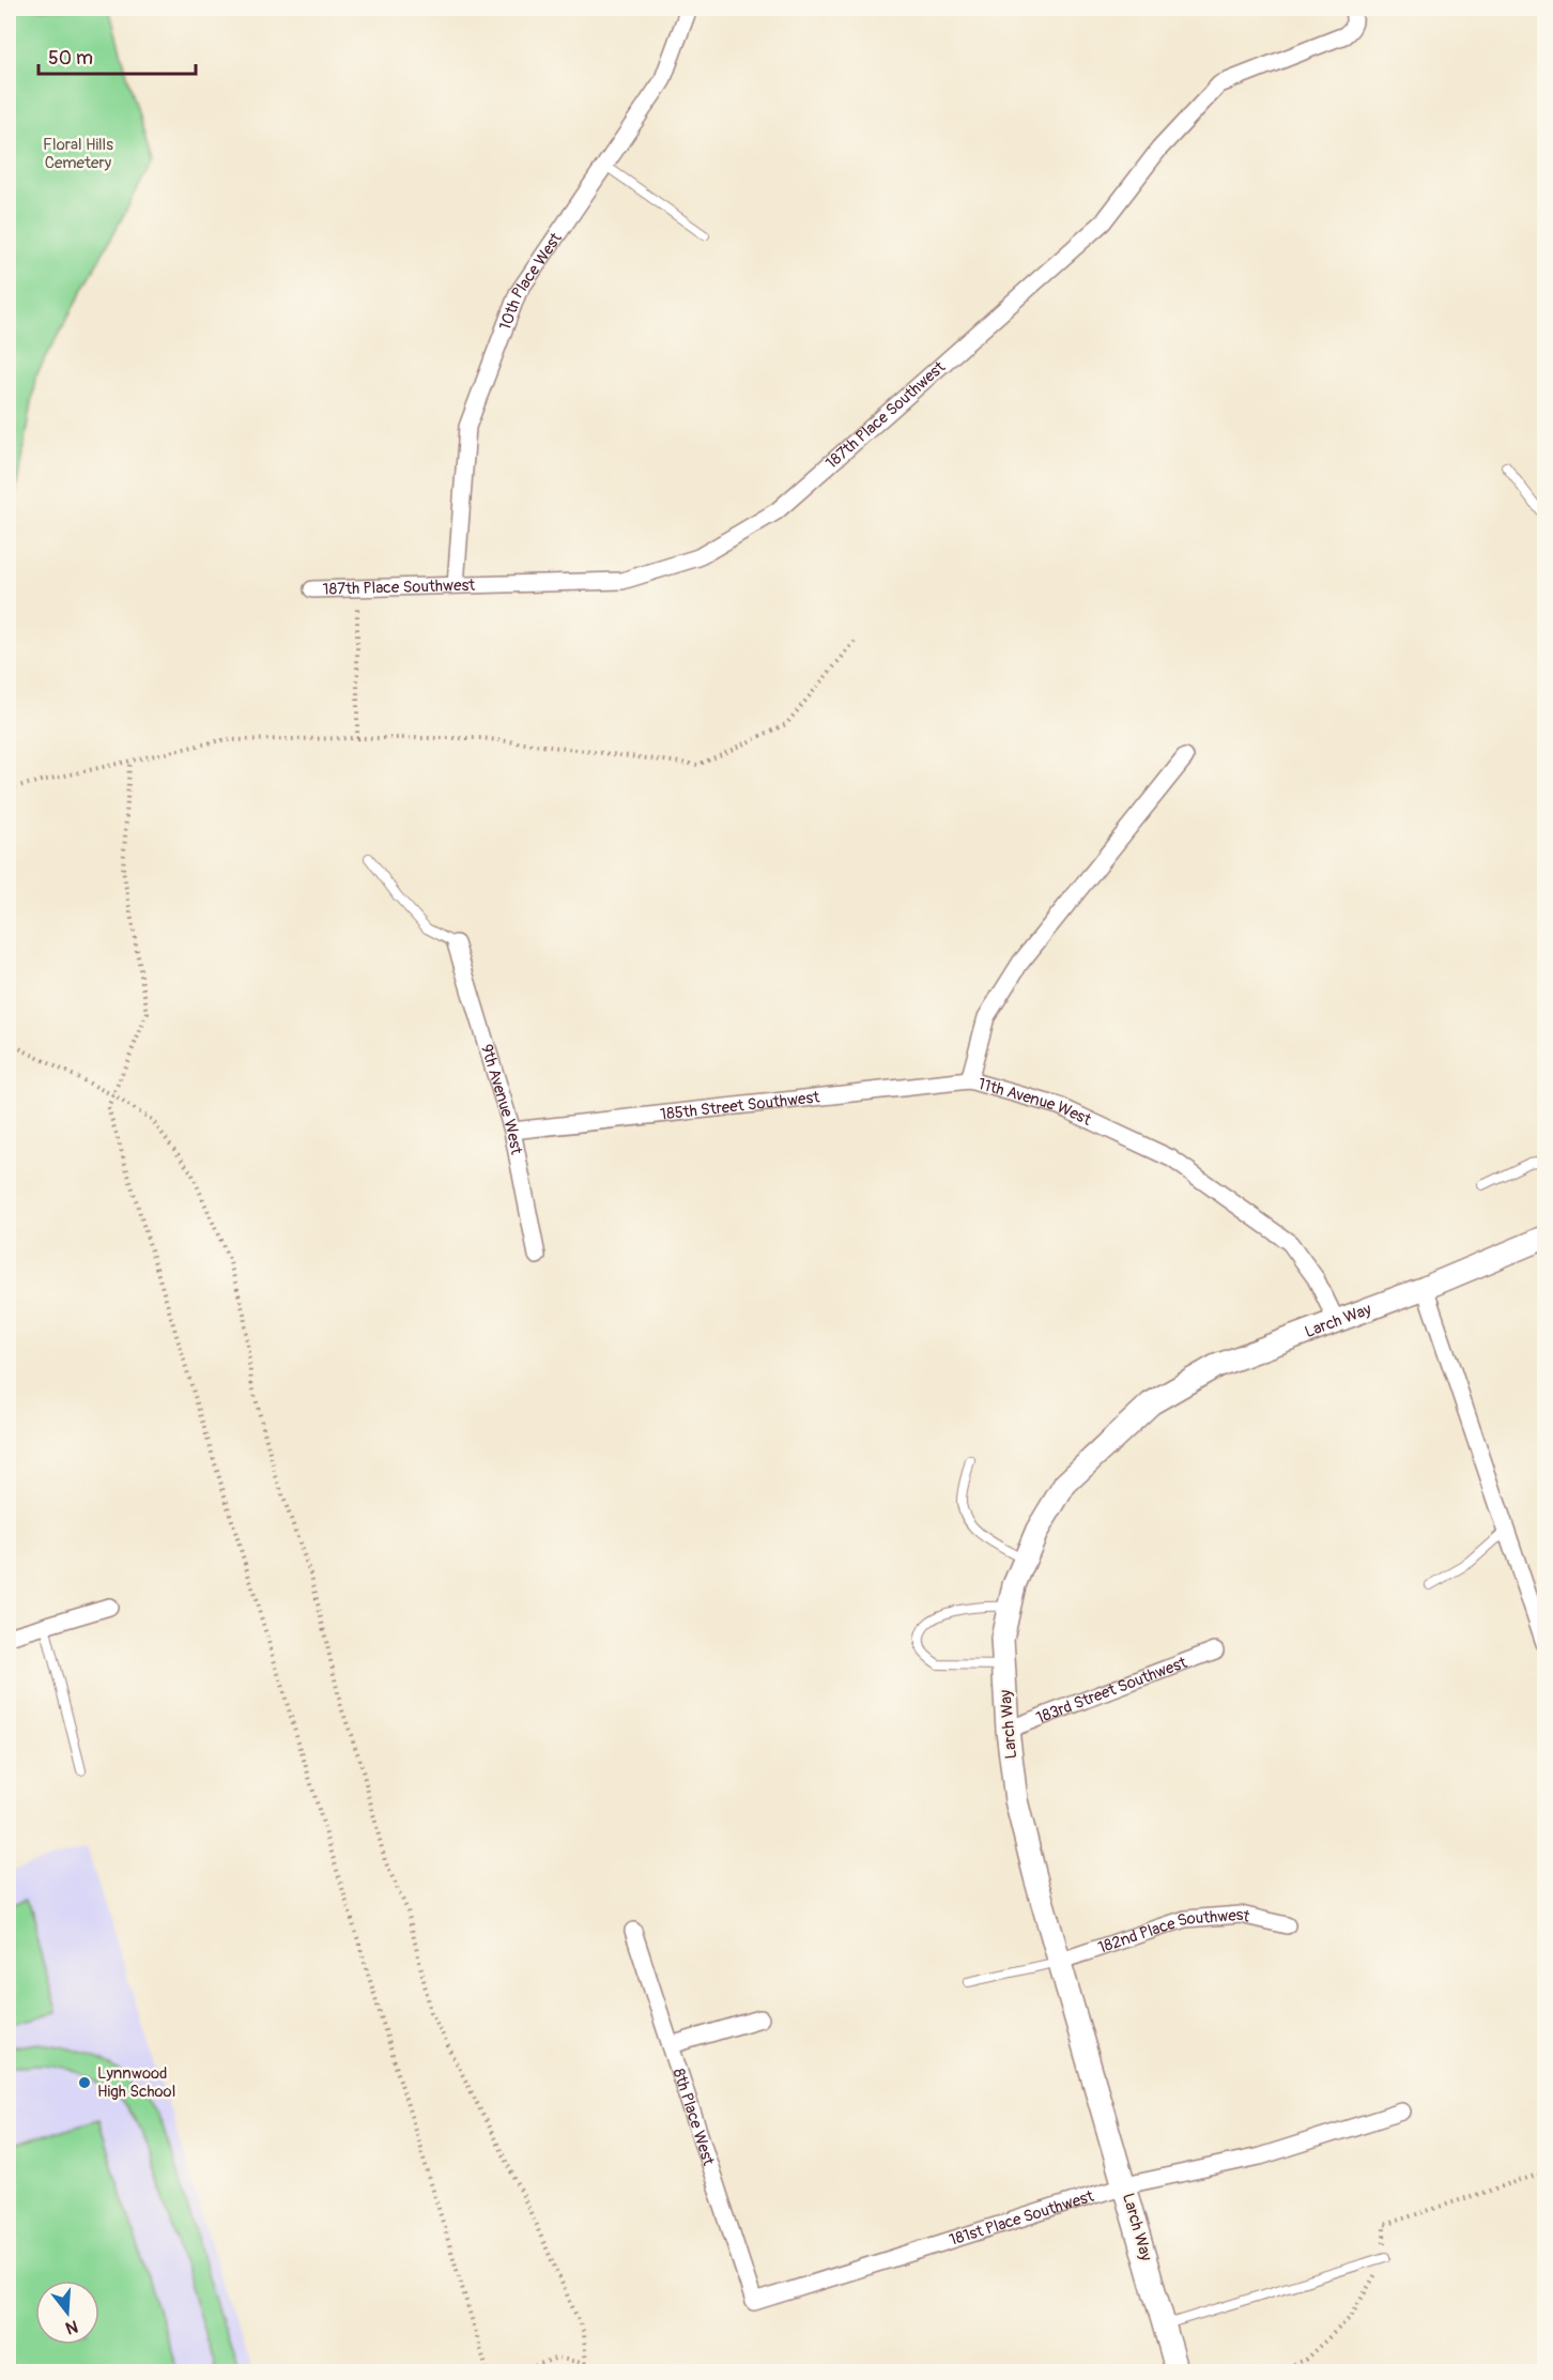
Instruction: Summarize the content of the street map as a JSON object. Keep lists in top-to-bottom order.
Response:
{
  "streets": {
    "main road": ["Larch Way"],
    "street": [
      "10th Place West",
      "187th Place Southwest",
      "9th Avenue West",
      "11th Avenue West",
      "185th Street Southwest",
      "183rd Street Southwest",
      "182nd Place Southwest",
      "8th Place West",
      "181st Place Southwest"
    ]
  },
  "crossings": [
    ["10th Place West", "187th Place Southwest"],
    ["9th Avenue West", "185th Street Southwest"],
    ["11th Avenue West", "185th Street Southwest"],
    ["11th Avenue West", "Larch Way"],
    ["Larch Way", "183rd Street Southwest"],
    ["Larch Way", "182nd Place Southwest"],
    ["Larch Way", "181st Place Southwest"],
    ["8th Place West", "181st Place Southwest"]
  ],
  "parks": ["Floral Hills Cemetery"],
  "places": ["Lynnwood High School"],
  "scale_bar": "50 m",
  "north": "bottom"
}
